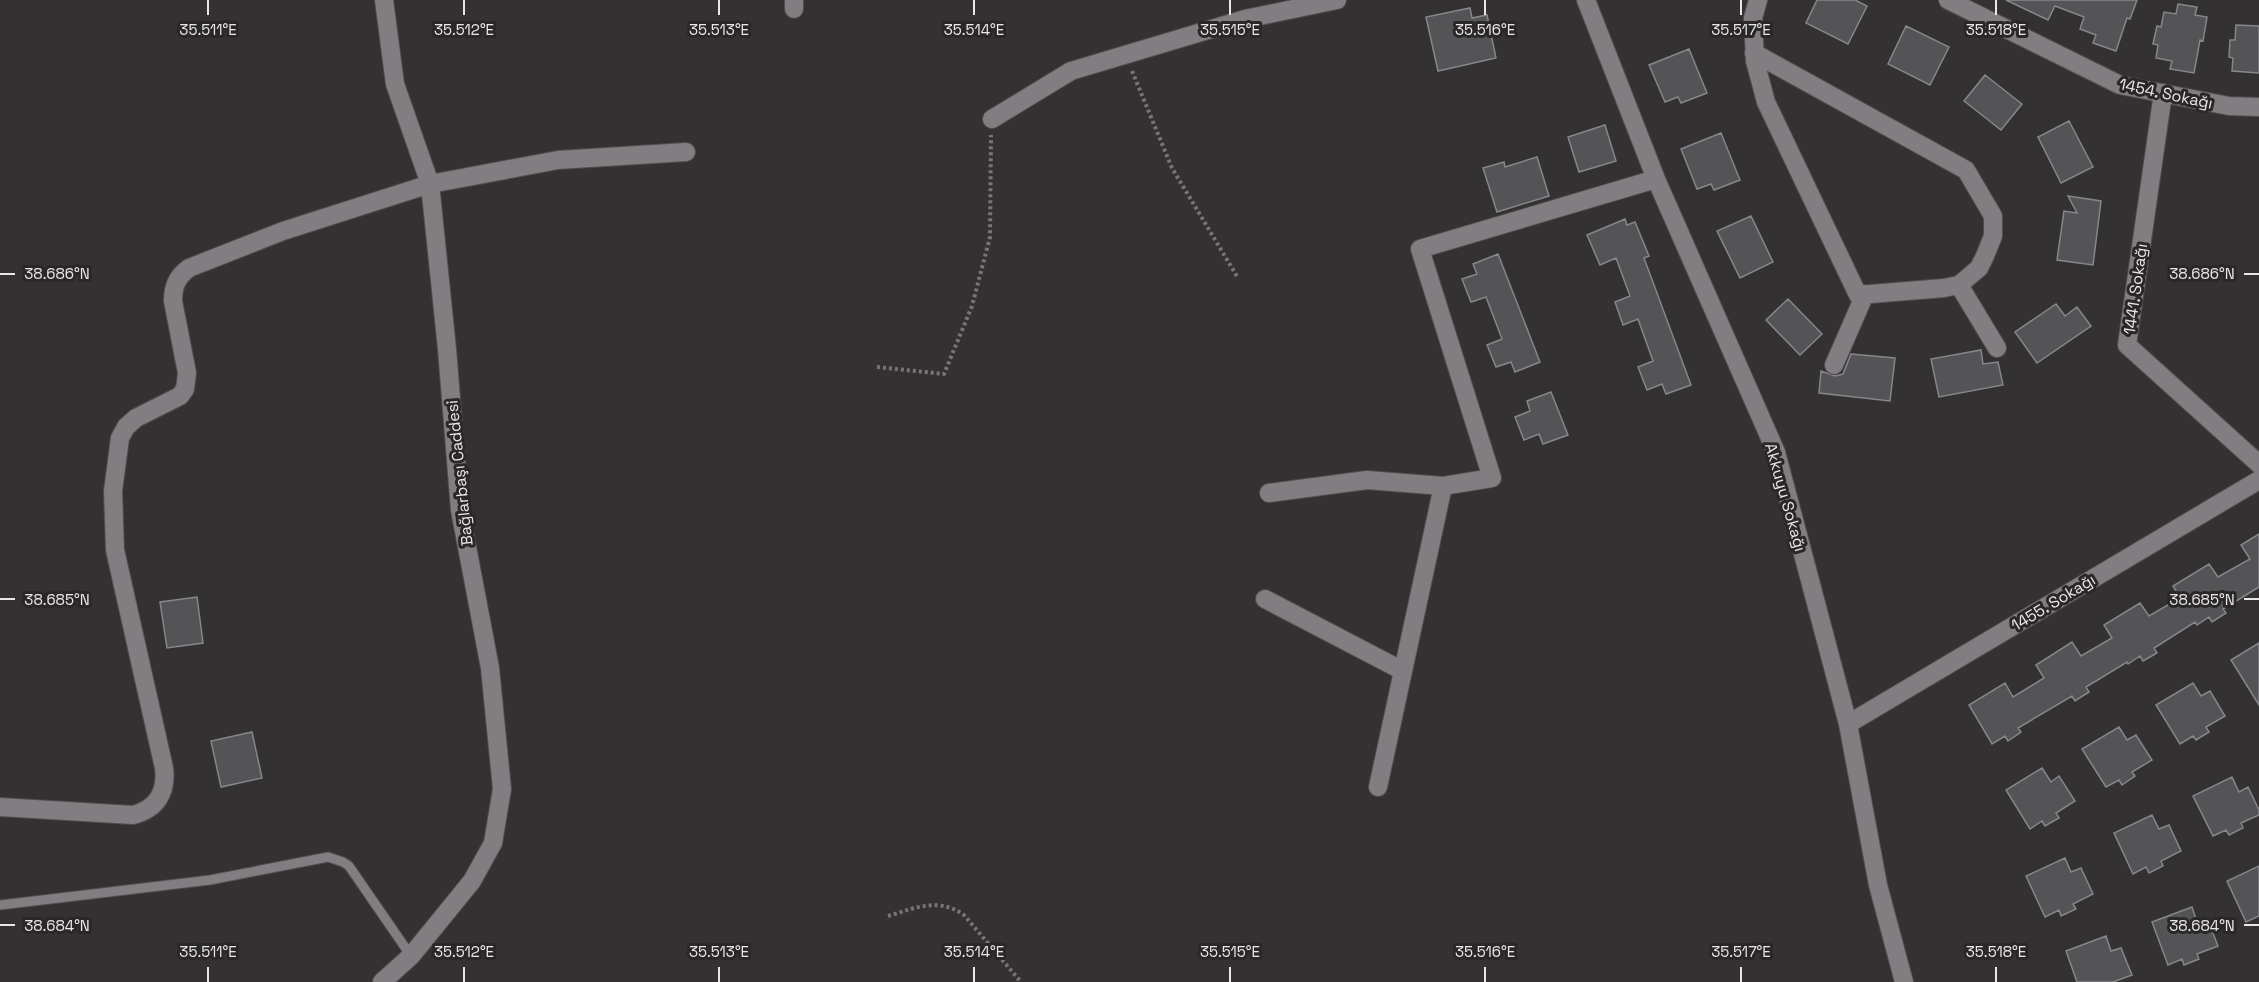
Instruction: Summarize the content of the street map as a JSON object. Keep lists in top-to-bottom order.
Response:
{
  "streets": {
    "street": [
      "1454. Sokağı",
      "1441. Sokağı",
      "Bağlarbaşı Caddesi",
      "Akkuyu Sokağı",
      "1455. Sokağı"
    ]
  },
  "crossings": [
    ["1454. Sokağı", "1441. Sokağı"],
    ["Akkuyu Sokağı", "1455. Sokağı"]
  ],
  "coordinates": [
    "35.511°E",
    "35.512°E",
    "35.513°E",
    "35.514°E",
    "35.515°E",
    "35.516°E",
    "35.517°E",
    "35.518°E",
    "38.686°N",
    "38.685°N",
    "38.684°N"
  ]
}
